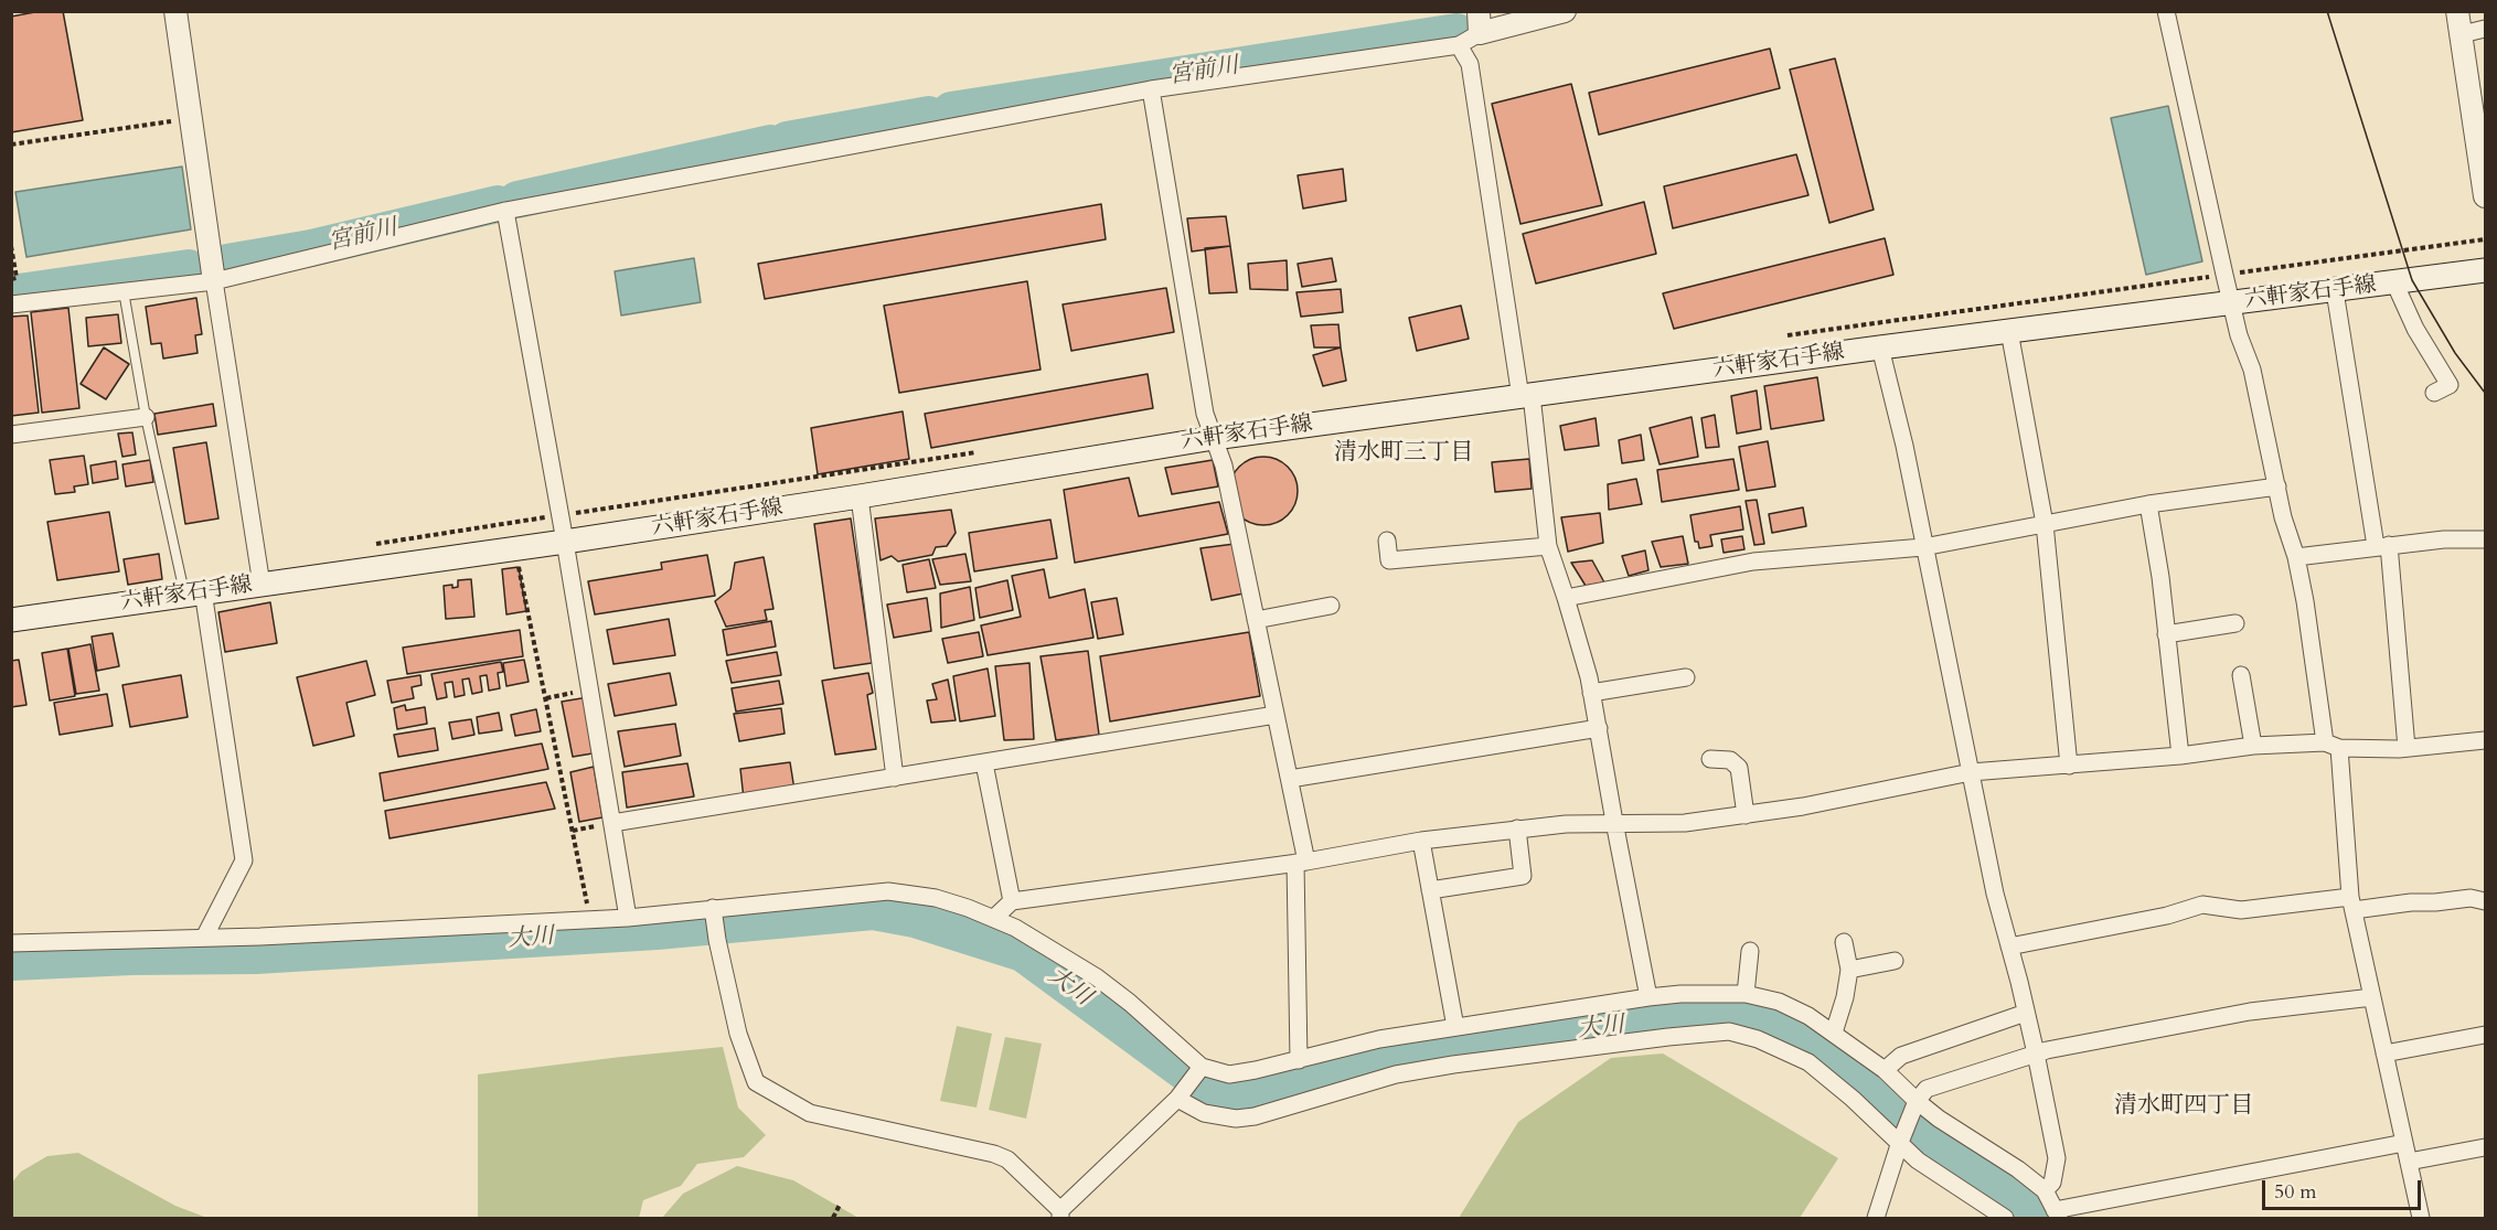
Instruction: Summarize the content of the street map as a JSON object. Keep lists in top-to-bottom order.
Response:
{
  "streets": {
    "main road": ["六軒家石手線"]
  },
  "districts": ["清水町三丁目", "清水町四丁目"],
  "water": ["宮前川", "大川"],
  "scale_bar": "50 m"
}
